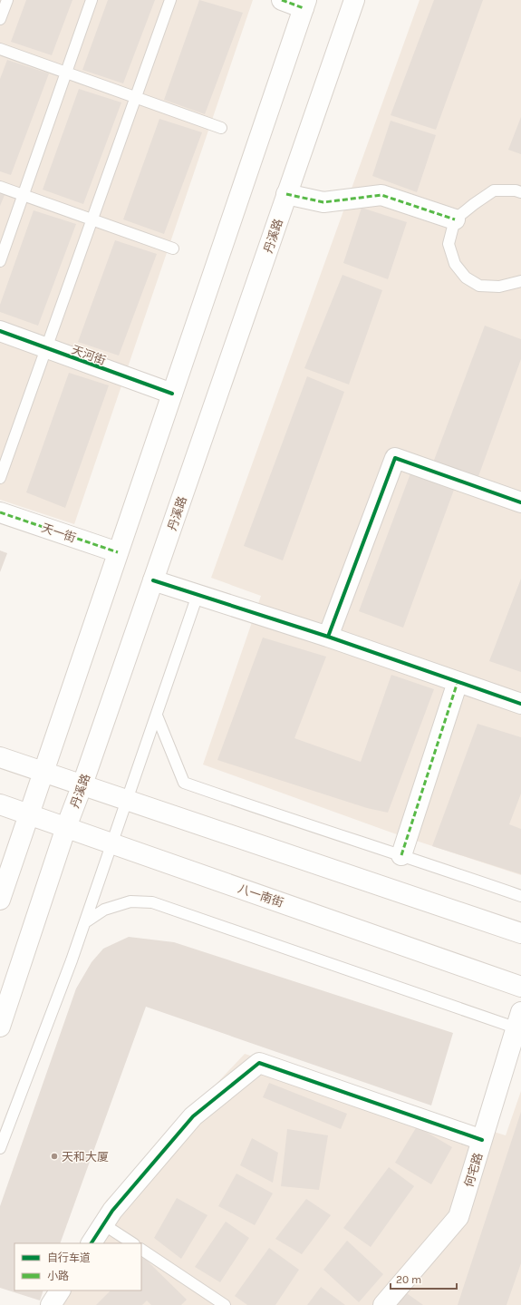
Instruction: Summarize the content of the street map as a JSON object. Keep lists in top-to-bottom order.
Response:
{
  "streets": {
    "main road": [
      "丹溪路",
      "天河街",
      "天一街",
      "八一南街",
      "何宅路"
    ]
  },
  "crossings": [
    ["丹溪路", "八一南街"]
  ],
  "places": ["天和大厦"],
  "legend": ["自行车道", "小路"],
  "scale_bar": "20 m"
}
